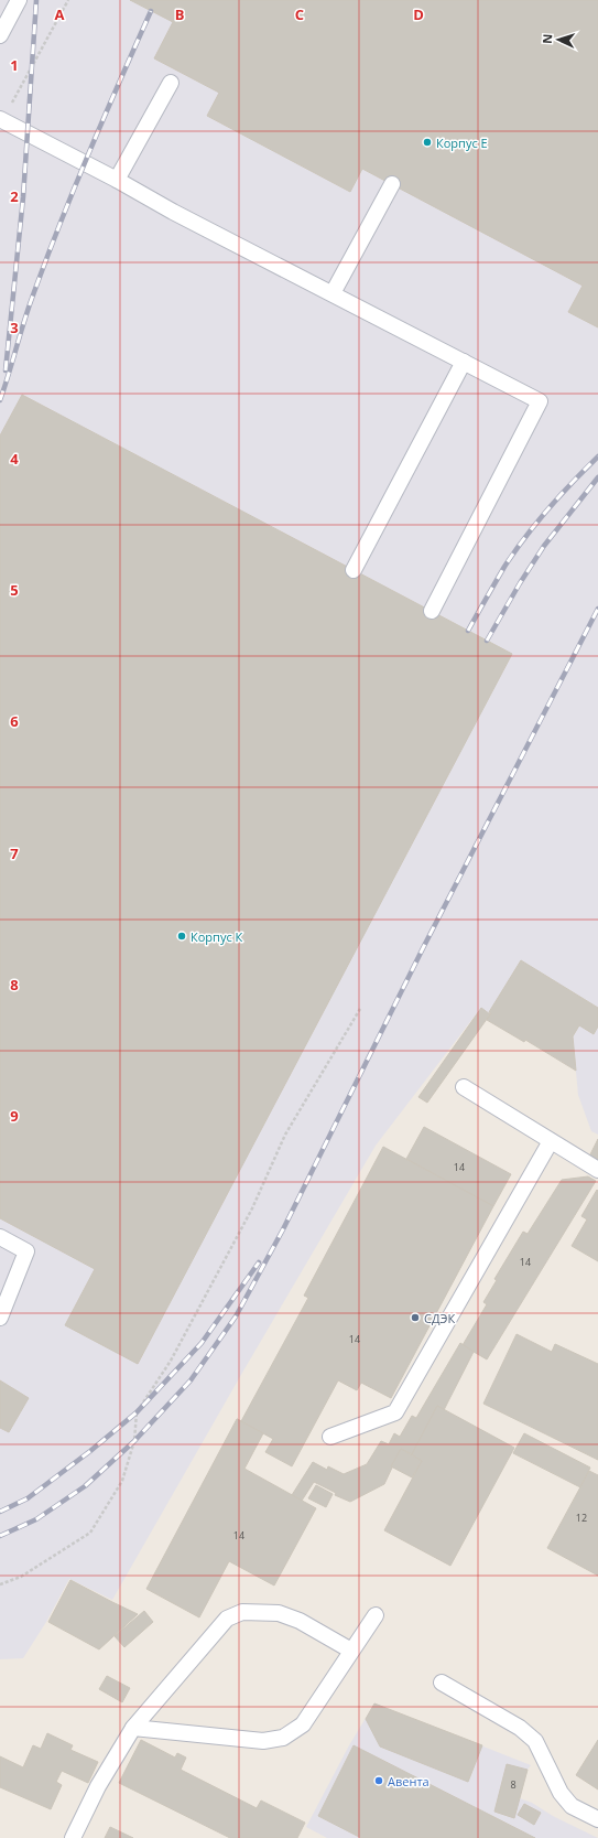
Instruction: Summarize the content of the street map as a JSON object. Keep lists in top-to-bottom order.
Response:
{
  "places": [
    "Корпус Е",
    "Корпус К",
    "СДЭК",
    "Авента"
  ],
  "house_numbers": [
    "14",
    "14",
    "14",
    "12",
    "14",
    "8"
  ],
  "north": "left",
  "grid": {
    "columns": [
      "A",
      "B",
      "C",
      "D"
    ],
    "rows": [
      "1",
      "2",
      "3",
      "4",
      "5",
      "6",
      "7",
      "8",
      "9"
    ]
  }
}
